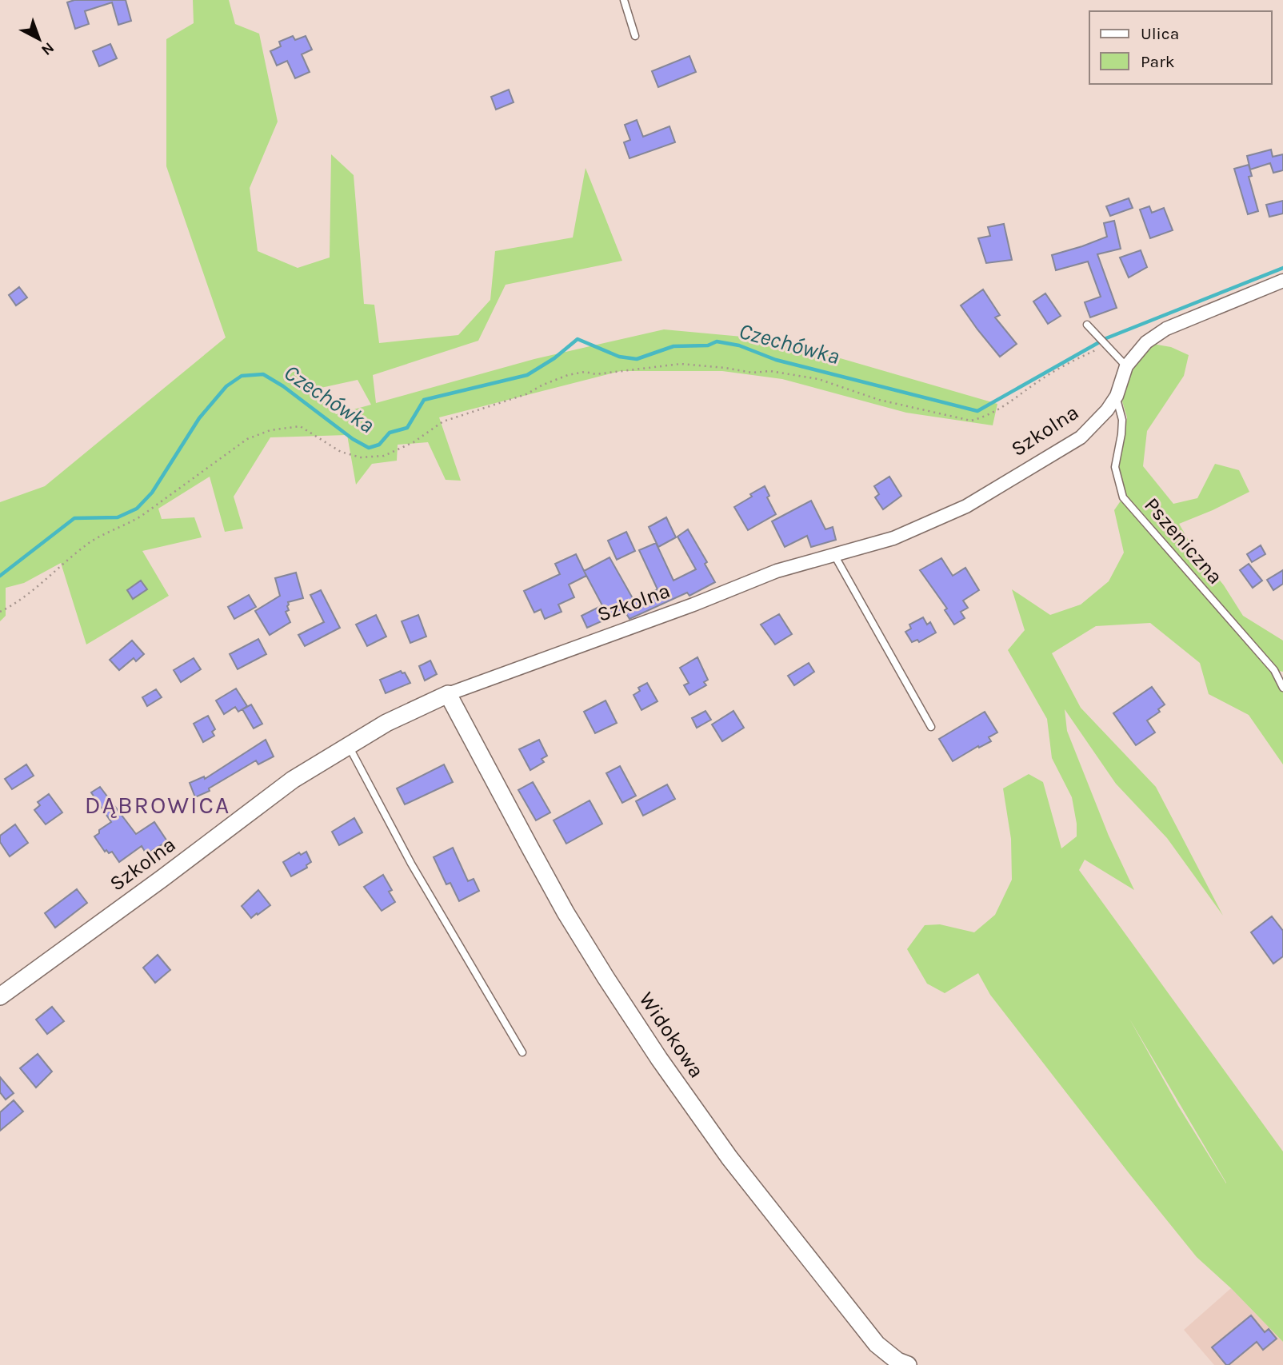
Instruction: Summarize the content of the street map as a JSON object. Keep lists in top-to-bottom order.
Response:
{
  "streets": {
    "street": ["Szkolna", "Widokowa"],
    "lane": ["Pszeniczna"]
  },
  "crossings": [
    ["Szkolna", "Pszeniczna"],
    ["Szkolna", "Widokowa"]
  ],
  "districts": ["DĄBROWICA"],
  "water": ["Czechówka"],
  "legend": ["Ulica", "Park"],
  "north": "bottom right"
}
